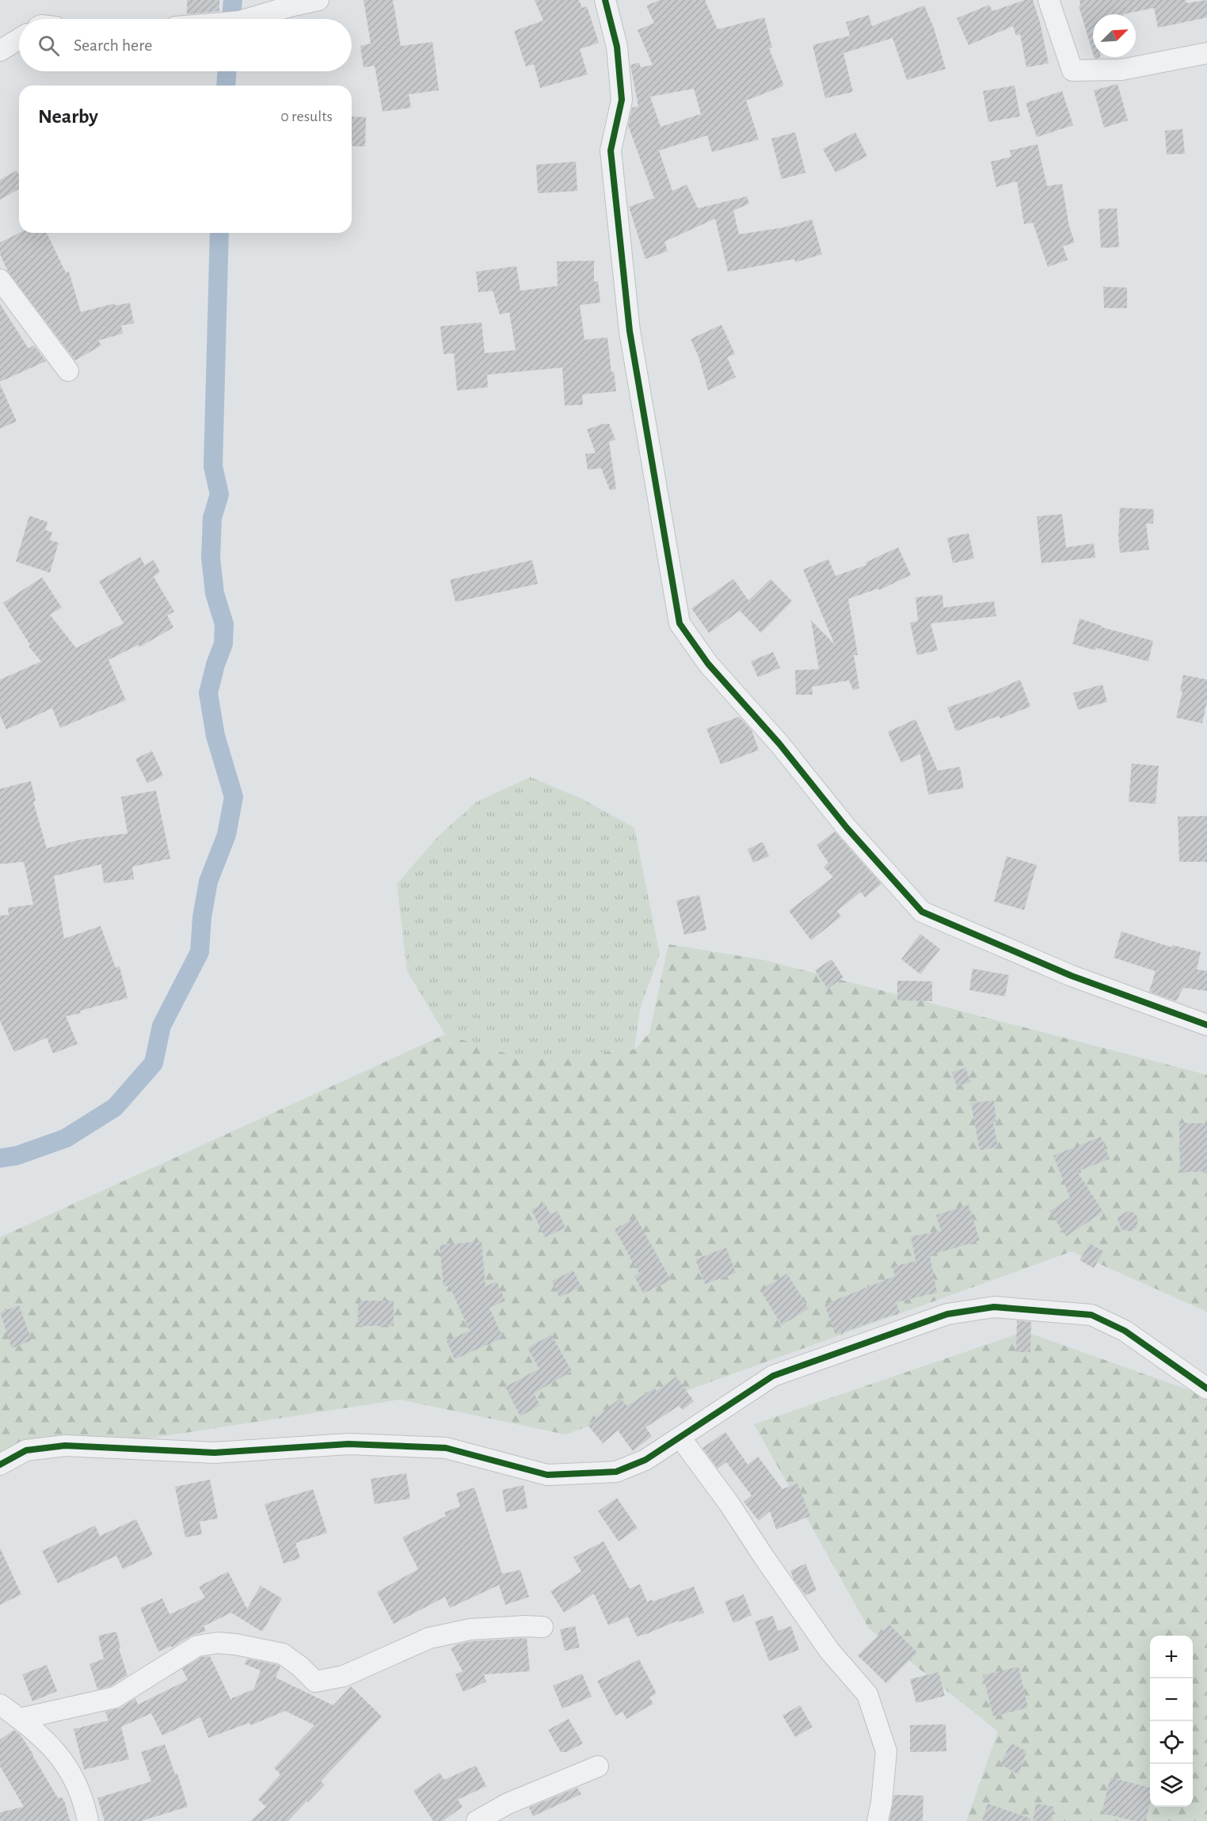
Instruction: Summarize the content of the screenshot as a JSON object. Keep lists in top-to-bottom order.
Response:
{
  "north": "top right",
  "page": {
    "search": "Search here",
    "heading": ["Nearby", "0 results"],
    "map_buttons": ["+", "−"]
  }
}
